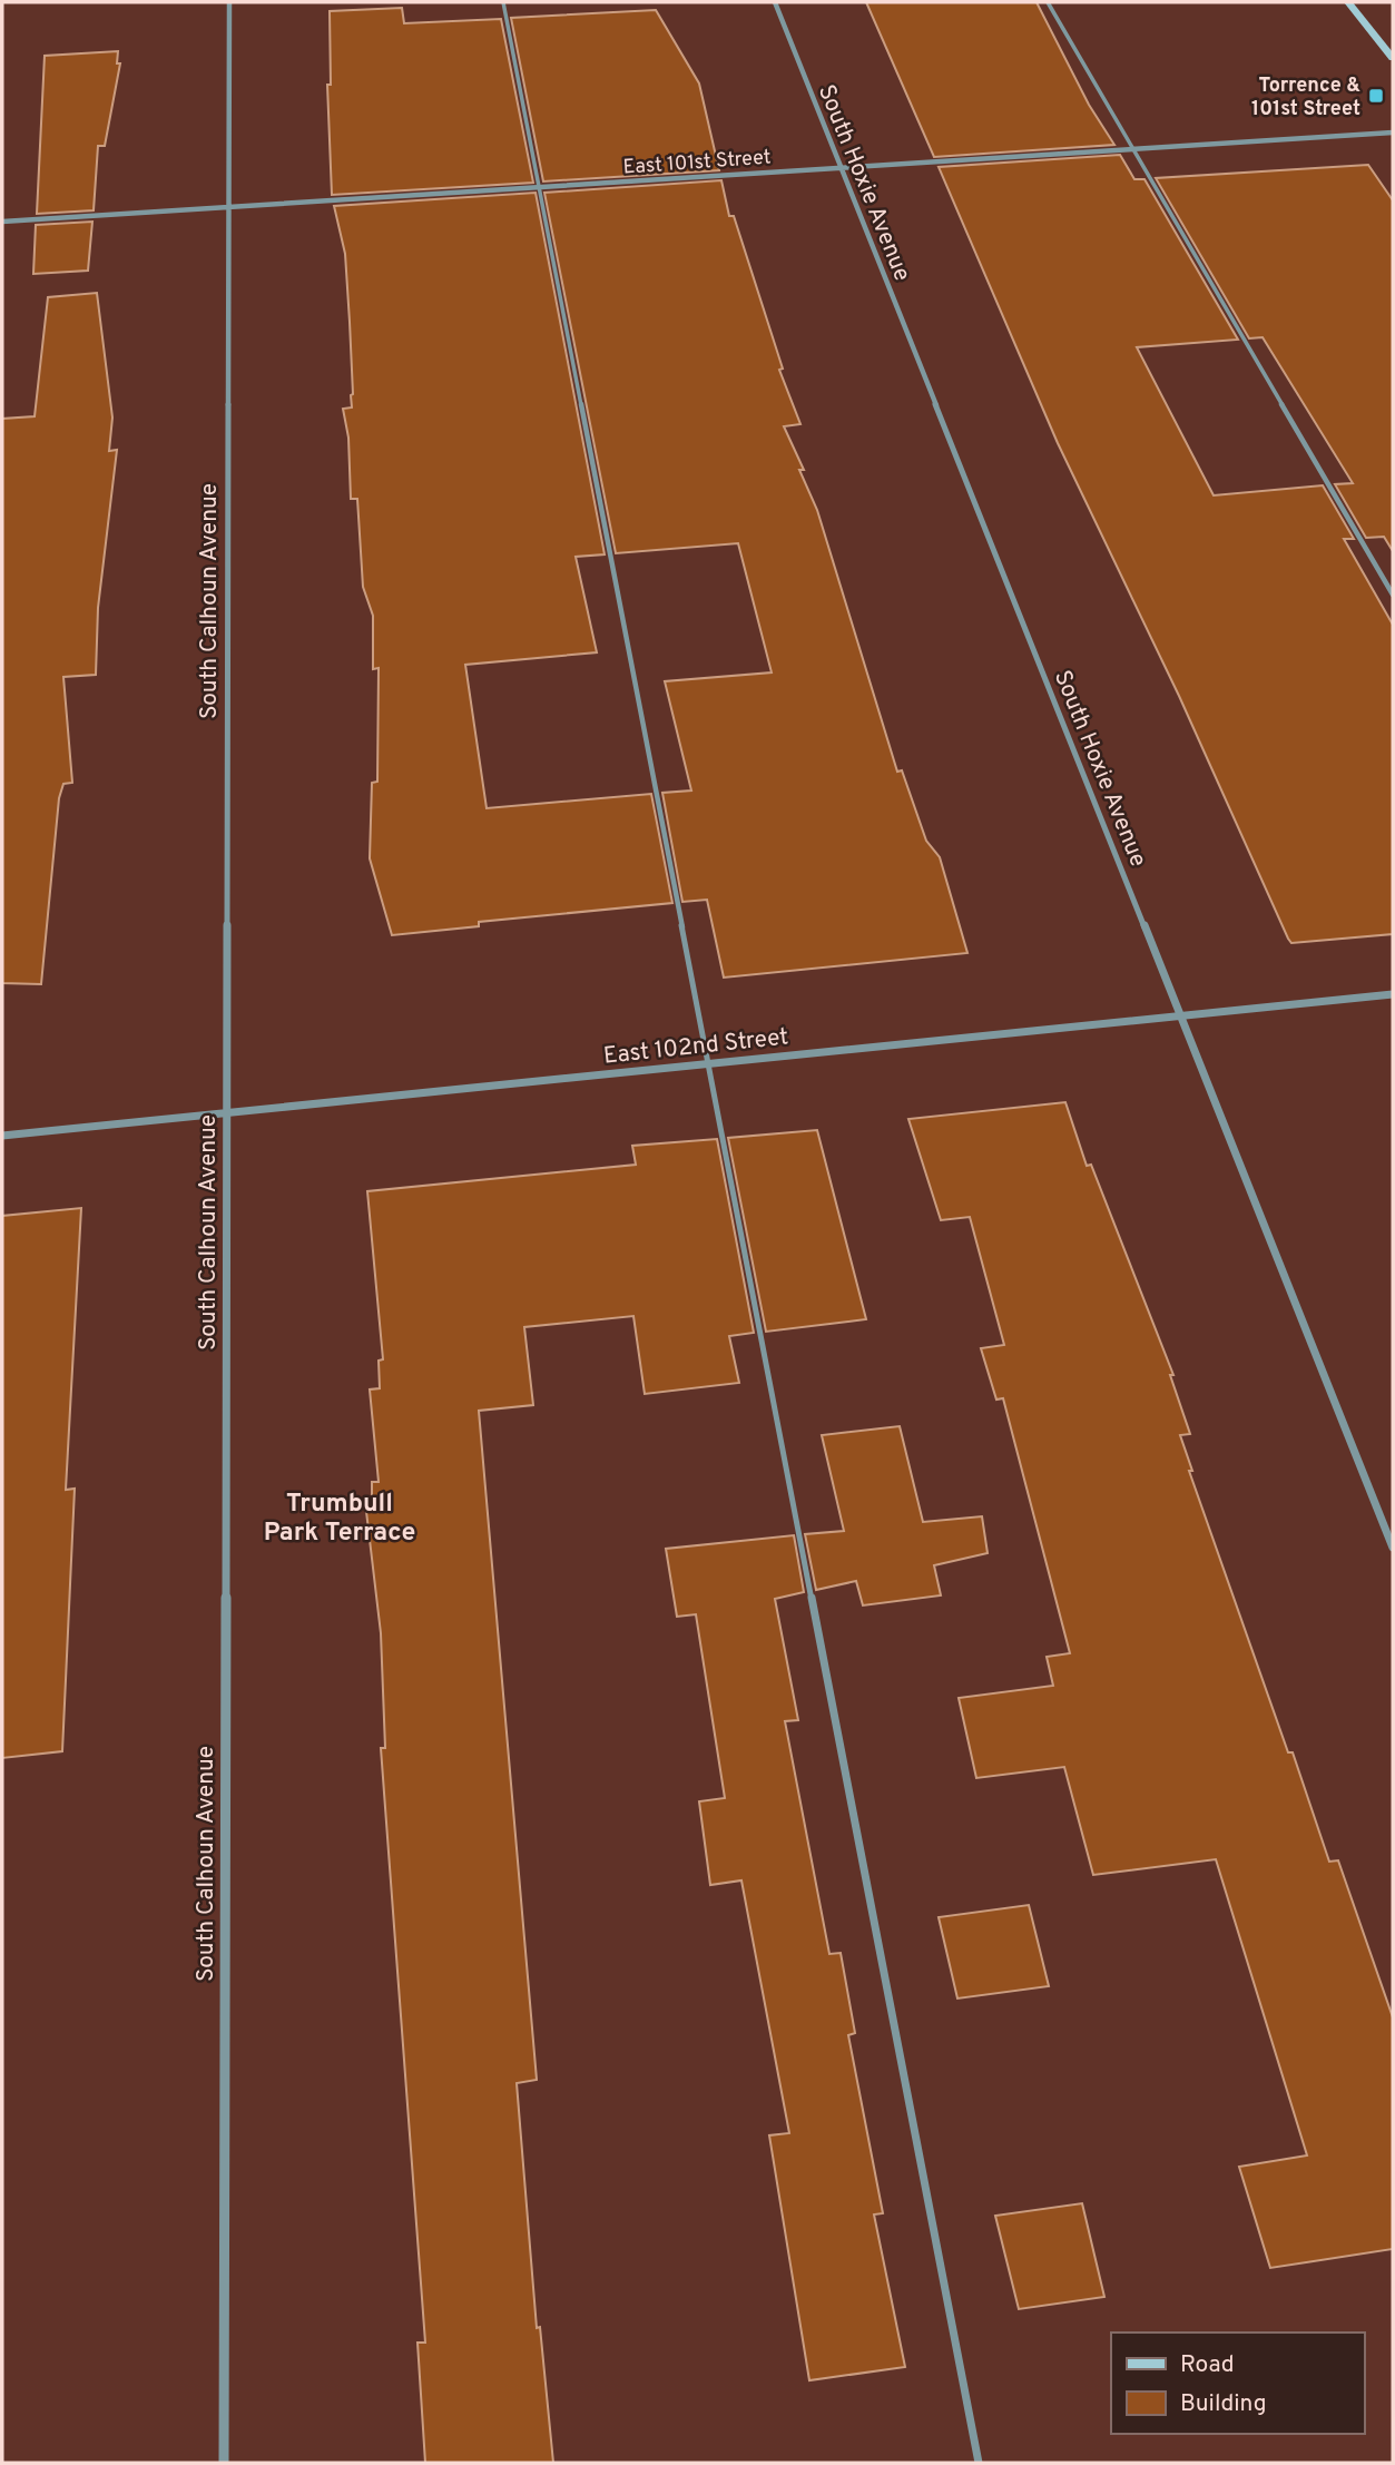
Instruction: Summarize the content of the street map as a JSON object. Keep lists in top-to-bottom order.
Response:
{
  "streets": {
    "street": [
      "East 101st Street",
      "South Hoxie Avenue",
      "South Calhoun Avenue",
      "East 102nd Street"
    ]
  },
  "crossings": [
    ["East 101st Street", "South Hoxie Avenue"],
    ["East 101st Street", "South Calhoun Avenue"],
    ["South Hoxie Avenue", "East 102nd Street"],
    ["South Calhoun Avenue", "East 102nd Street"]
  ],
  "districts": ["Trumbull Park Terrace"],
  "places": {
    "transit": ["Torrence & 101st Street"]
  },
  "legend": ["Road", "Building"]
}
